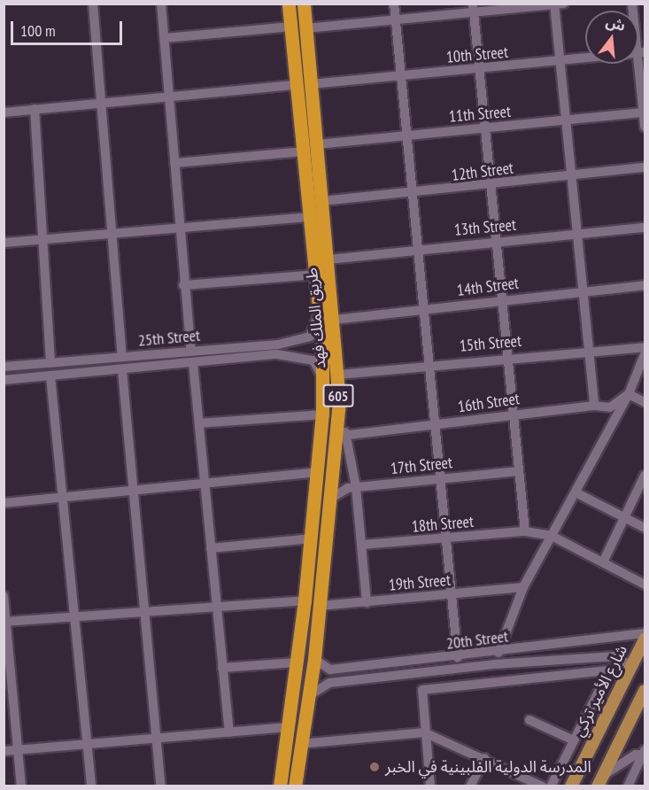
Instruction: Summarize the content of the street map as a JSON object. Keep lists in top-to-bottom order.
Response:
{
  "streets": {
    "highway": ["طريق الملك فهد", "605"],
    "main road": ["شارع الأمير تركي"],
    "street": [
      "10th Street",
      "11th Street",
      "12th Street",
      "13th Street",
      "14th Street",
      "25th Street",
      "15th Street",
      "16th Street",
      "17th Street",
      "18th Street",
      "19th Street",
      "20th Street"
    ]
  },
  "crossings": [
    ["10th Street", "طريق الملك فهد"],
    ["11th Street", "طريق الملك فهد"],
    ["12th Street", "طريق الملك فهد"],
    ["13th Street", "طريق الملك فهد"],
    ["14th Street", "طريق الملك فهد"],
    ["طريق الملك فهد", "25th Street"],
    ["طريق الملك فهد", "15th Street"],
    ["طريق الملك فهد", "17th Street"],
    ["طريق الملك فهد", "19th Street"],
    ["طريق الملك فهد", "20th Street"]
  ],
  "places": ["المدرسة الدولية الفلبينية في الخبر"],
  "scale_bar": "100 m",
  "north": "top"
}
